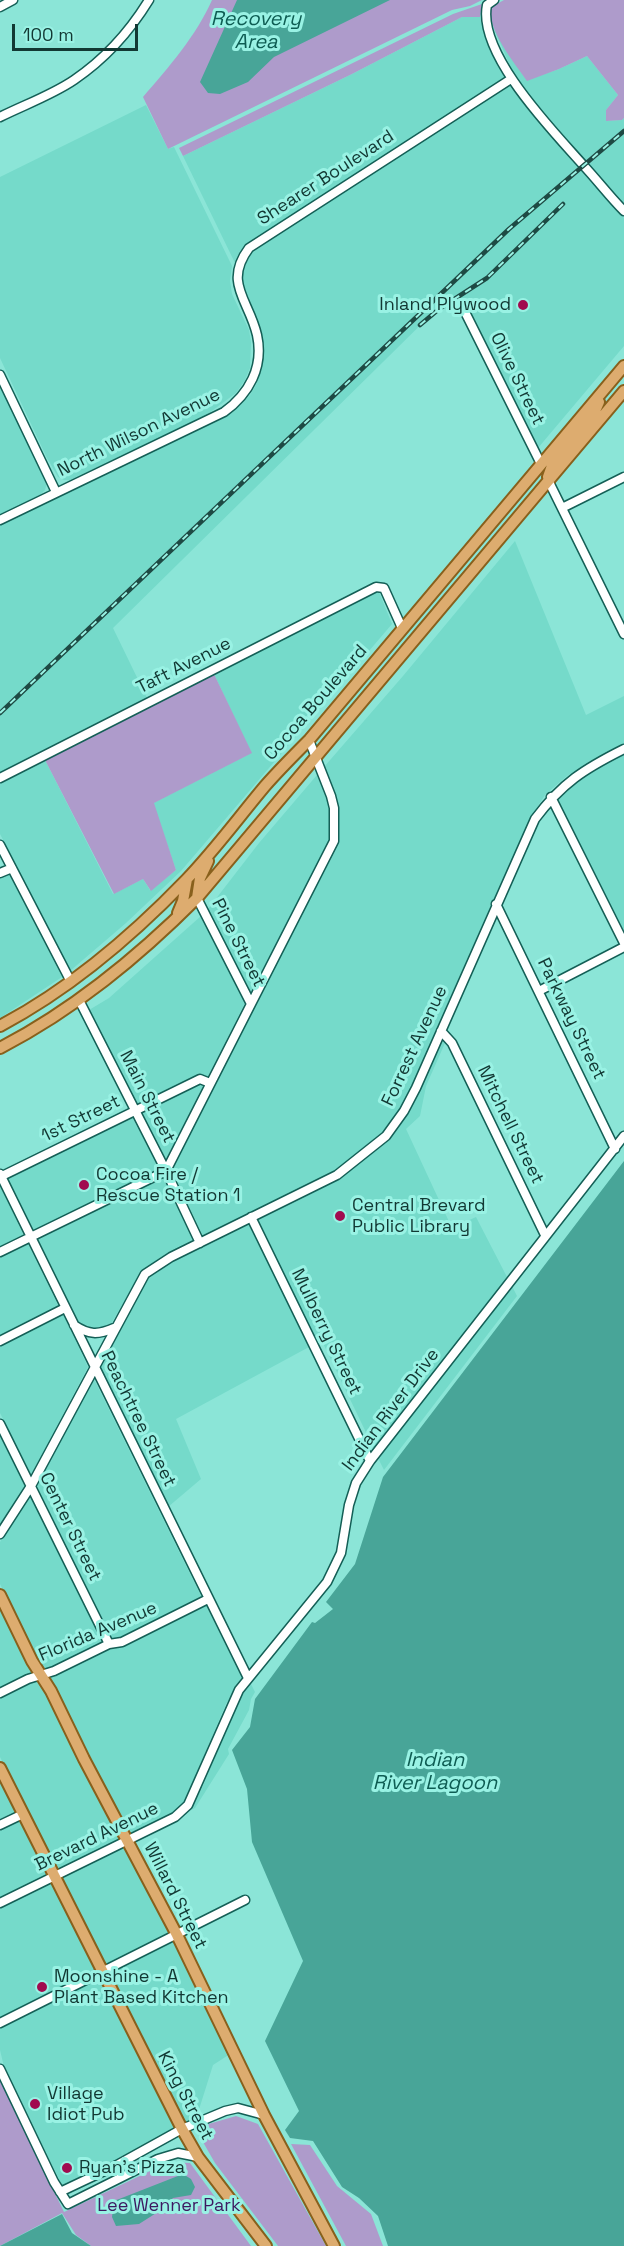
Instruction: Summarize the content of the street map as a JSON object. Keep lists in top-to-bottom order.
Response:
{
  "streets": {
    "main road": ["Cocoa Boulevard", "Willard Street", "King Street"],
    "street": [
      "Shearer Boulevard",
      "Olive Street",
      "North Wilson Avenue",
      "Taft Avenue",
      "Pine Street",
      "Parkway Street",
      "Forrest Avenue",
      "Main Street",
      "1st Street",
      "Mitchell Street",
      "Mulberry Street",
      "Indian River Drive",
      "Peachtree Street",
      "Center Street",
      "Florida Avenue",
      "Brevard Avenue"
    ]
  },
  "crossings": [
    ["Shearer Boulevard", "North Wilson Avenue"],
    ["Olive Street", "Cocoa Boulevard"],
    ["Taft Avenue", "Cocoa Boulevard"],
    ["Cocoa Boulevard", "Pine Street"],
    ["Cocoa Boulevard", "Main Street"],
    ["Parkway Street", "Forrest Avenue"],
    ["Parkway Street", "Indian River Drive"],
    ["Forrest Avenue", "Main Street"],
    ["Forrest Avenue", "Mitchell Street"],
    ["Forrest Avenue", "Mulberry Street"],
    ["Forrest Avenue", "Peachtree Street"],
    ["Forrest Avenue", "Center Street"],
    ["Main Street", "1st Street"],
    ["1st Street", "Peachtree Street"],
    ["Mitchell Street", "Indian River Drive"],
    ["Mulberry Street", "Indian River Drive"],
    ["Indian River Drive", "Peachtree Street"],
    ["Indian River Drive", "Brevard Avenue"],
    ["Peachtree Street", "Florida Avenue"],
    ["Center Street", "Florida Avenue"],
    ["Florida Avenue", "Willard Street"],
    ["Brevard Avenue", "Willard Street"],
    ["Brevard Avenue", "King Street"]
  ],
  "water": ["Recovery Area", "Indian River Lagoon"],
  "parks": ["Lee Wenner Park"],
  "places": [
    "Inland Plywood",
    "Cocoa Fire / Rescue Station 1",
    "Central Brevard Public Library",
    "Moonshine - A Plant Based Kitchen",
    "Village Idiot Pub",
    "Ryan's Pizza"
  ],
  "scale_bar": "100 m"
}
